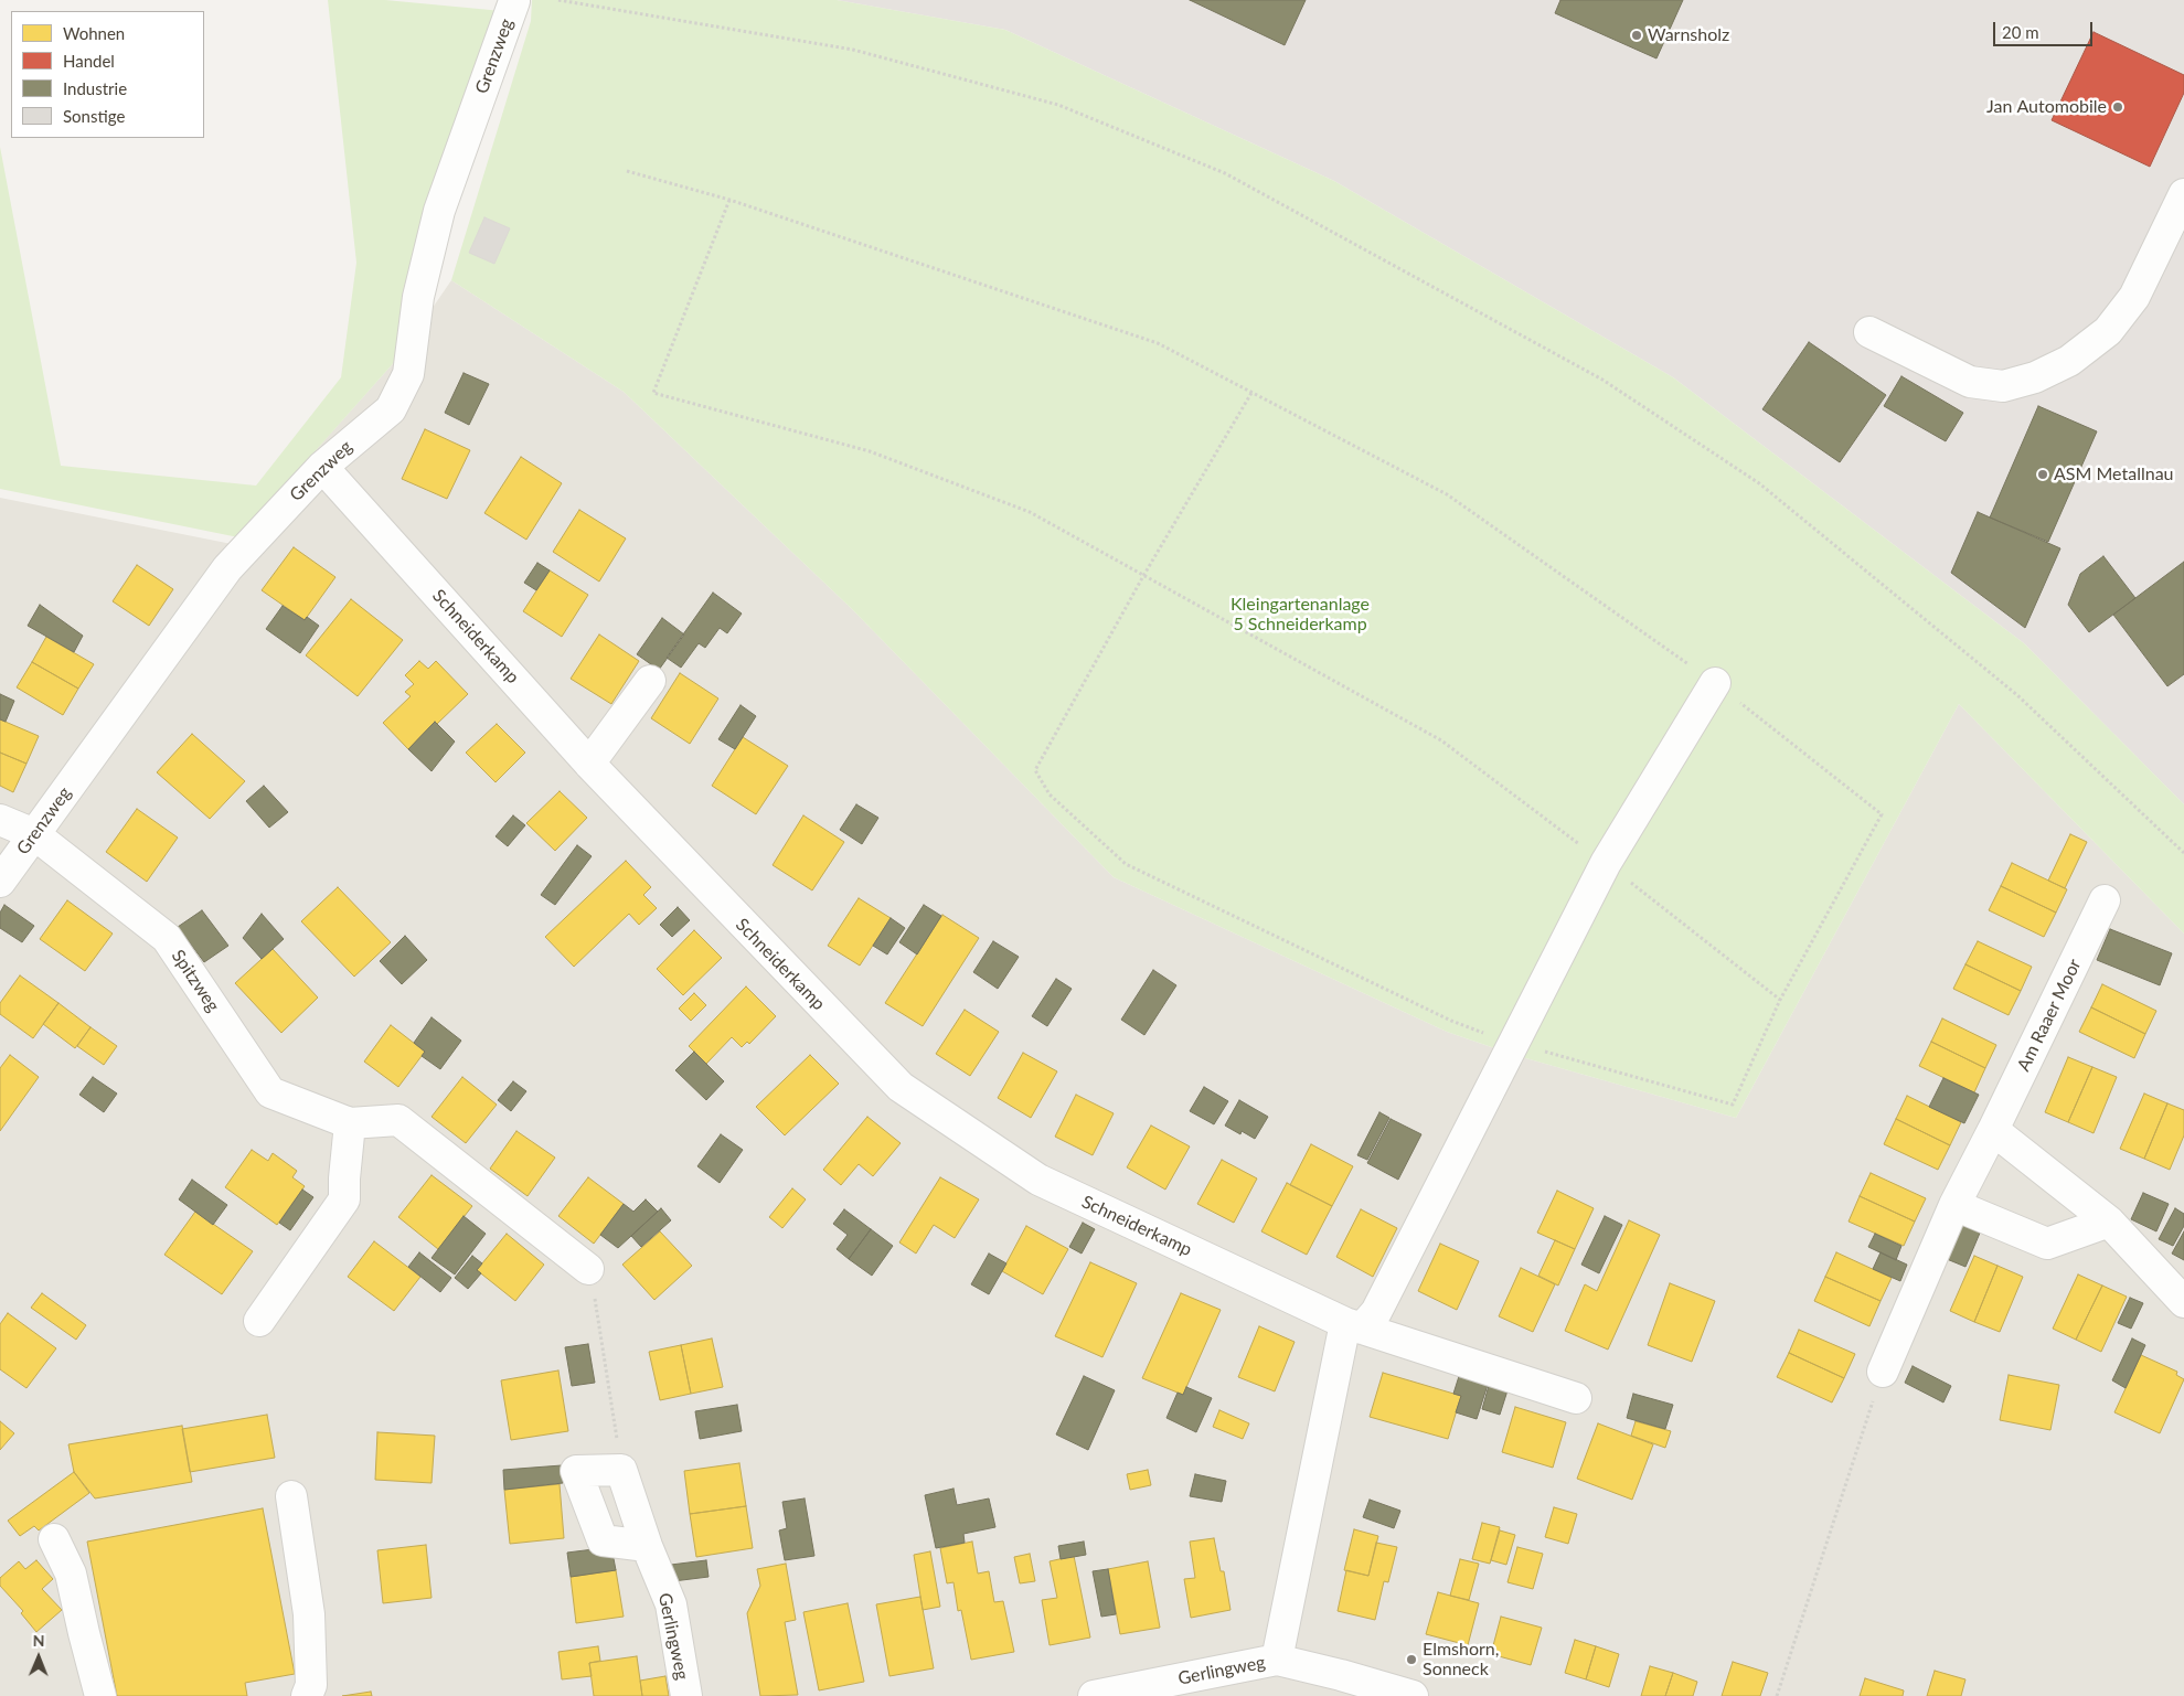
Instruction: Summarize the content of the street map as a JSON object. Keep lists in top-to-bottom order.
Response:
{
  "streets": {
    "street": [
      "Grenzweg",
      "Schneiderkamp",
      "Spitzweg",
      "Am Raaer Moor",
      "Gerlingweg"
    ]
  },
  "crossings": [
    ["Grenzweg", "Schneiderkamp"],
    ["Grenzweg", "Spitzweg"]
  ],
  "parks": ["Kleingartenanlage 5 Schneiderkamp"],
  "places": [
    "Warnsholz",
    "Jan Automobile",
    "ASM Metallnau",
    "Elmshorn, Sonneck"
  ],
  "legend": [
    "Wohnen",
    "Handel",
    "Industrie",
    "Sonstige"
  ],
  "scale_bar": "20 m",
  "north": "top"
}
